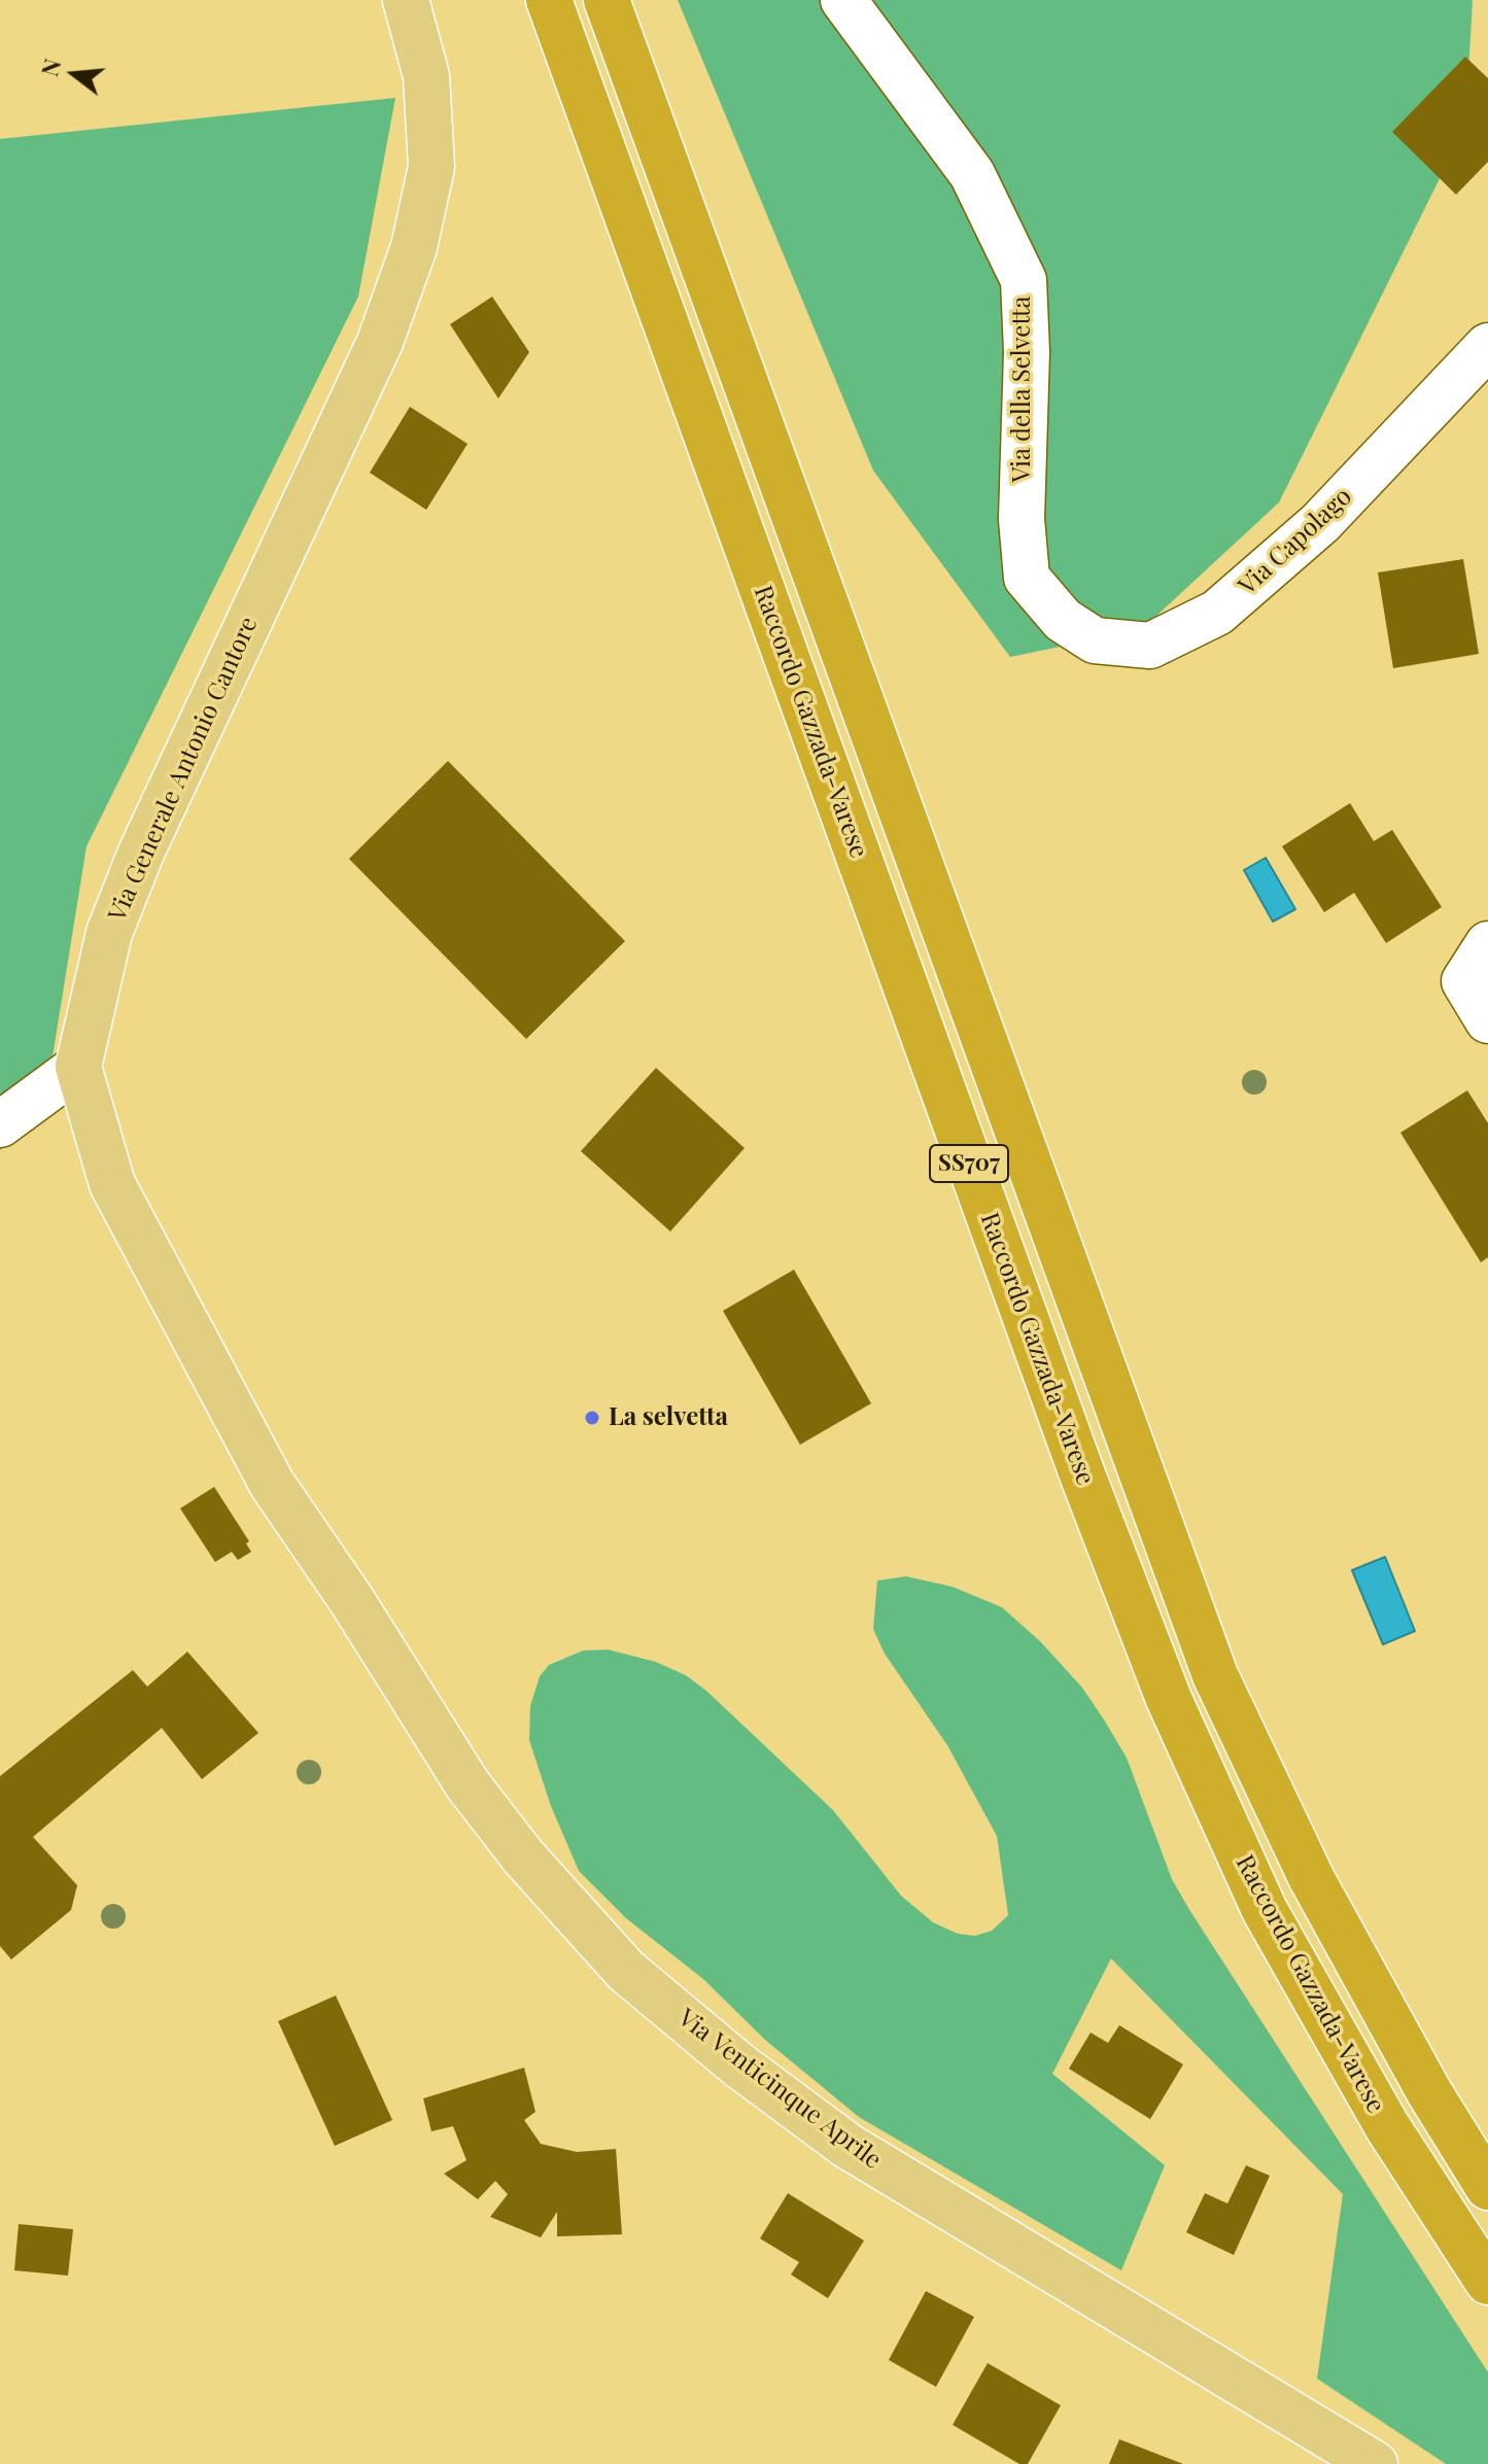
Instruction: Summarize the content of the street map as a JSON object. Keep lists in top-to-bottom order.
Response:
{
  "streets": {
    "highway": ["Raccordo Gazzada-Varese", "SS707"],
    "main road": ["Via Generale Antonio Cantore", "Via Venticinque Aprile"],
    "street": ["Via della Selvetta", "Via Capolago"]
  },
  "crossings": [
    ["Via della Selvetta", "Via Capolago"],
    ["Via Generale Antonio Cantore", "Via Venticinque Aprile"]
  ],
  "places": ["La selvetta"],
  "north": "left"
}
